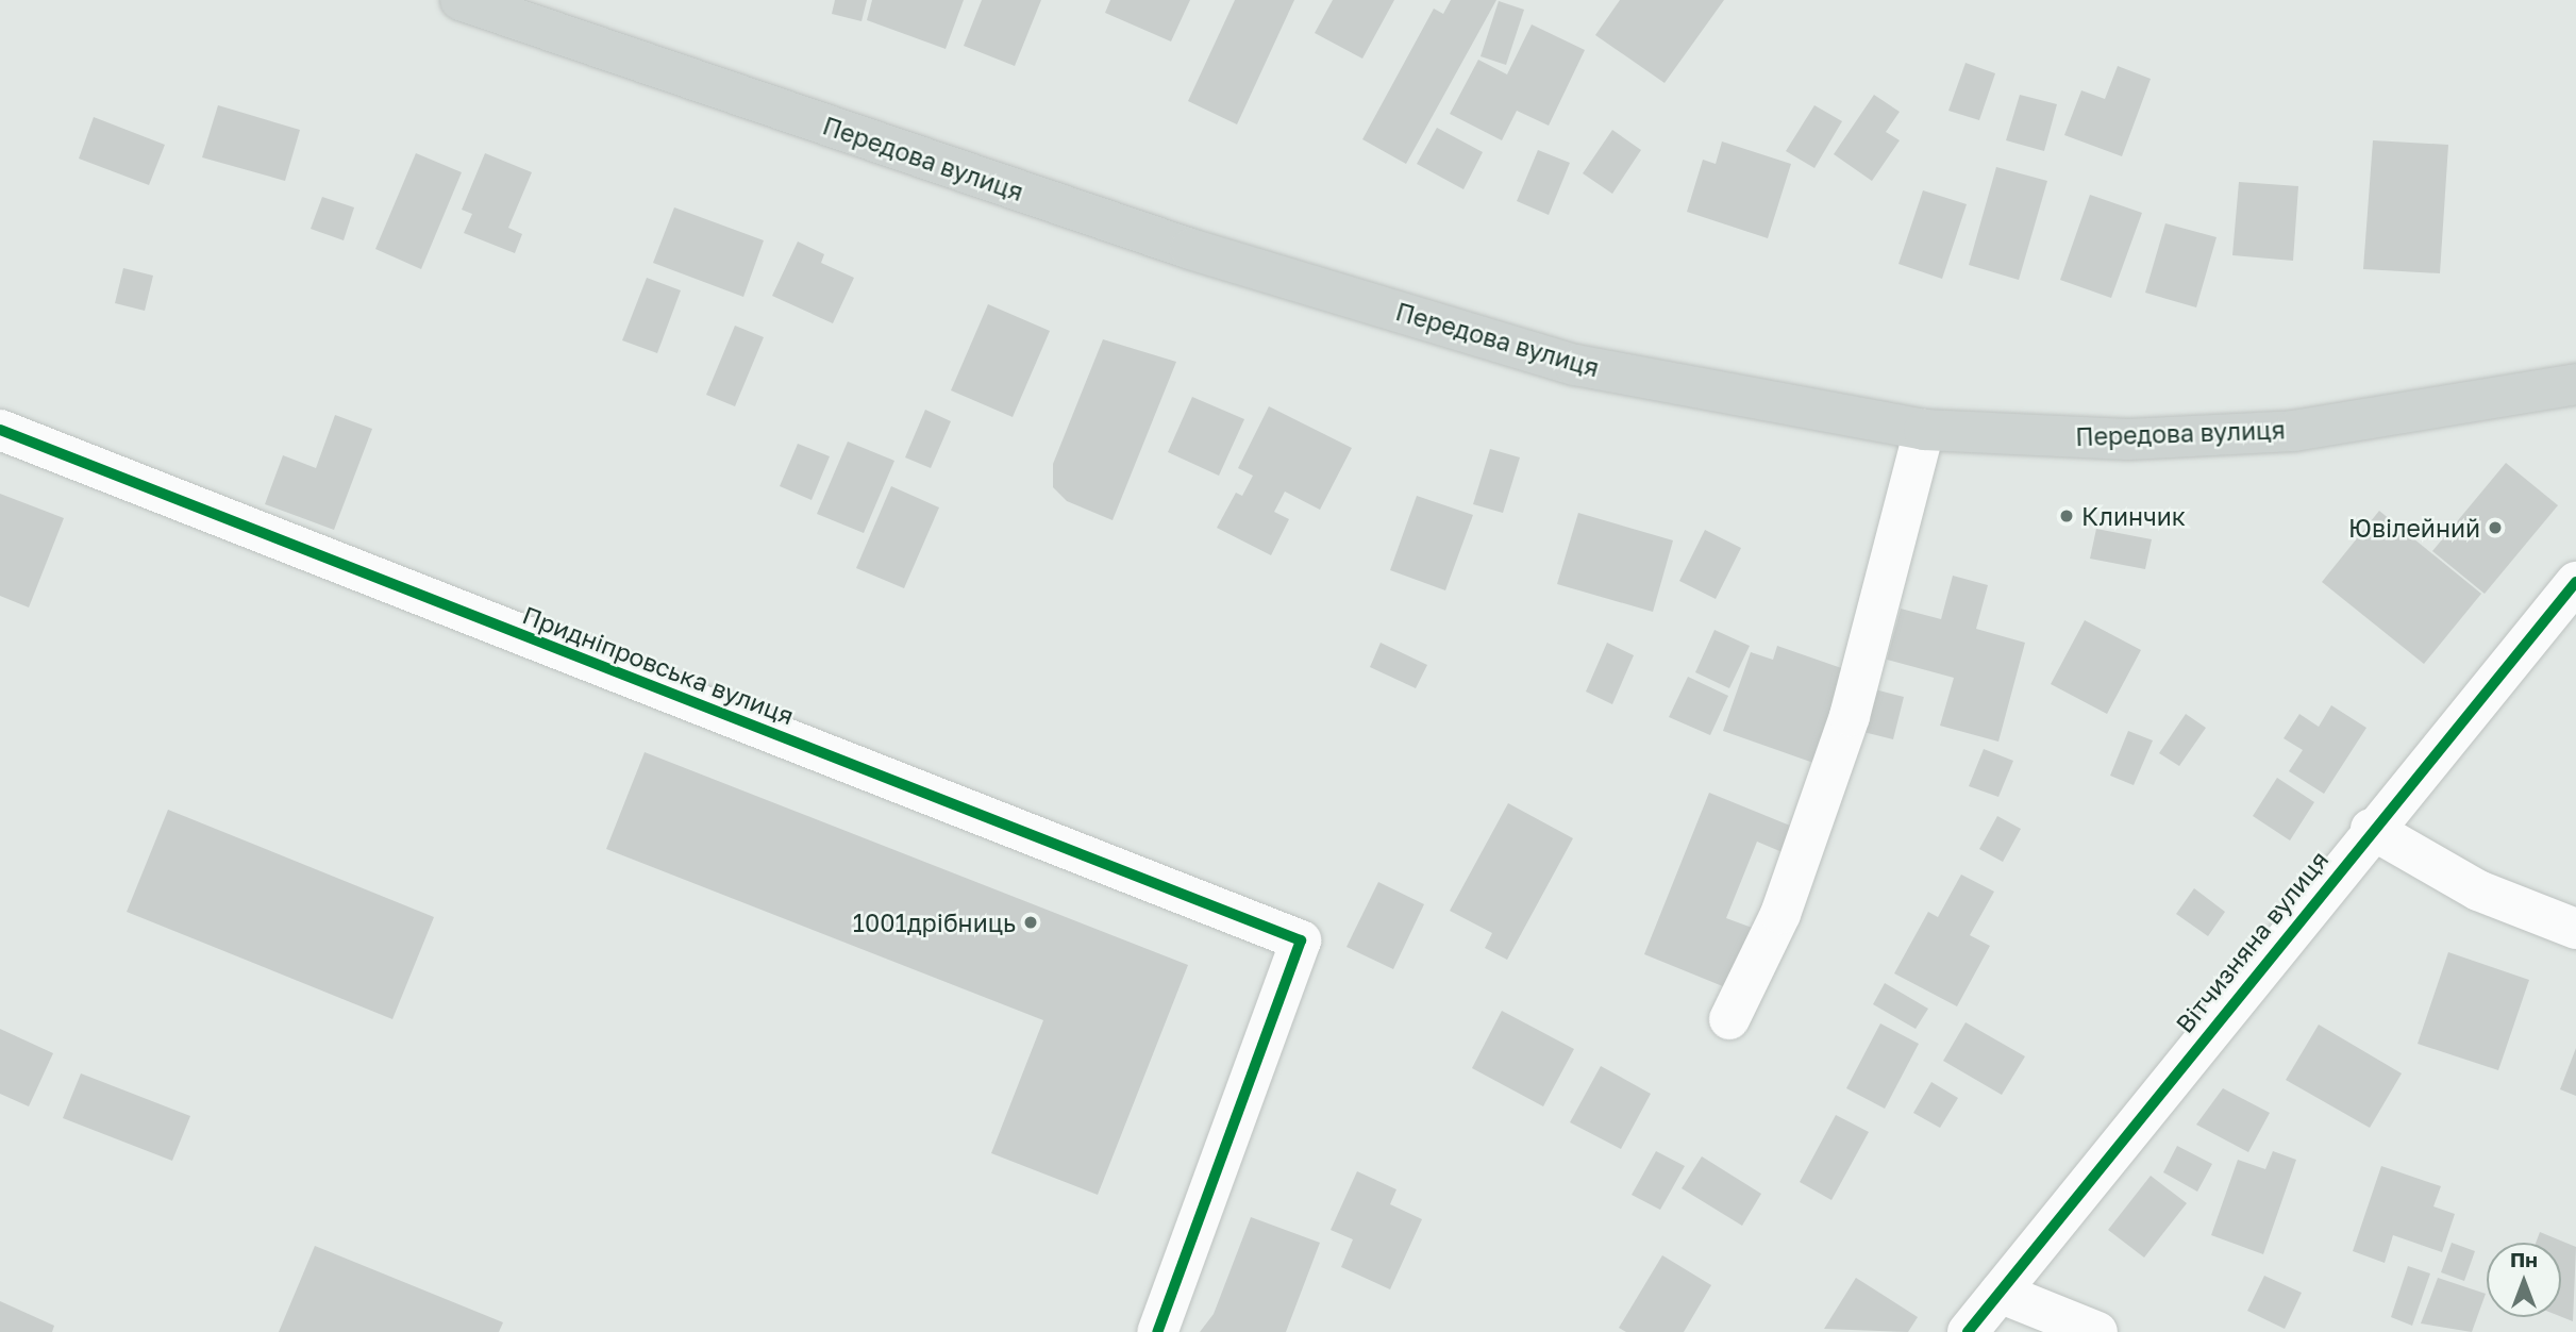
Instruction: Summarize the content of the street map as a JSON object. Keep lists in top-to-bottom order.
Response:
{
  "streets": {
    "main road": ["Передова вулиця"],
    "street": ["Придніпровська вулиця", "Вітчизняна вулиця"]
  },
  "places": ["Клинчик", "Ювілейний", "1001дрібниць"],
  "north": "top"
}
